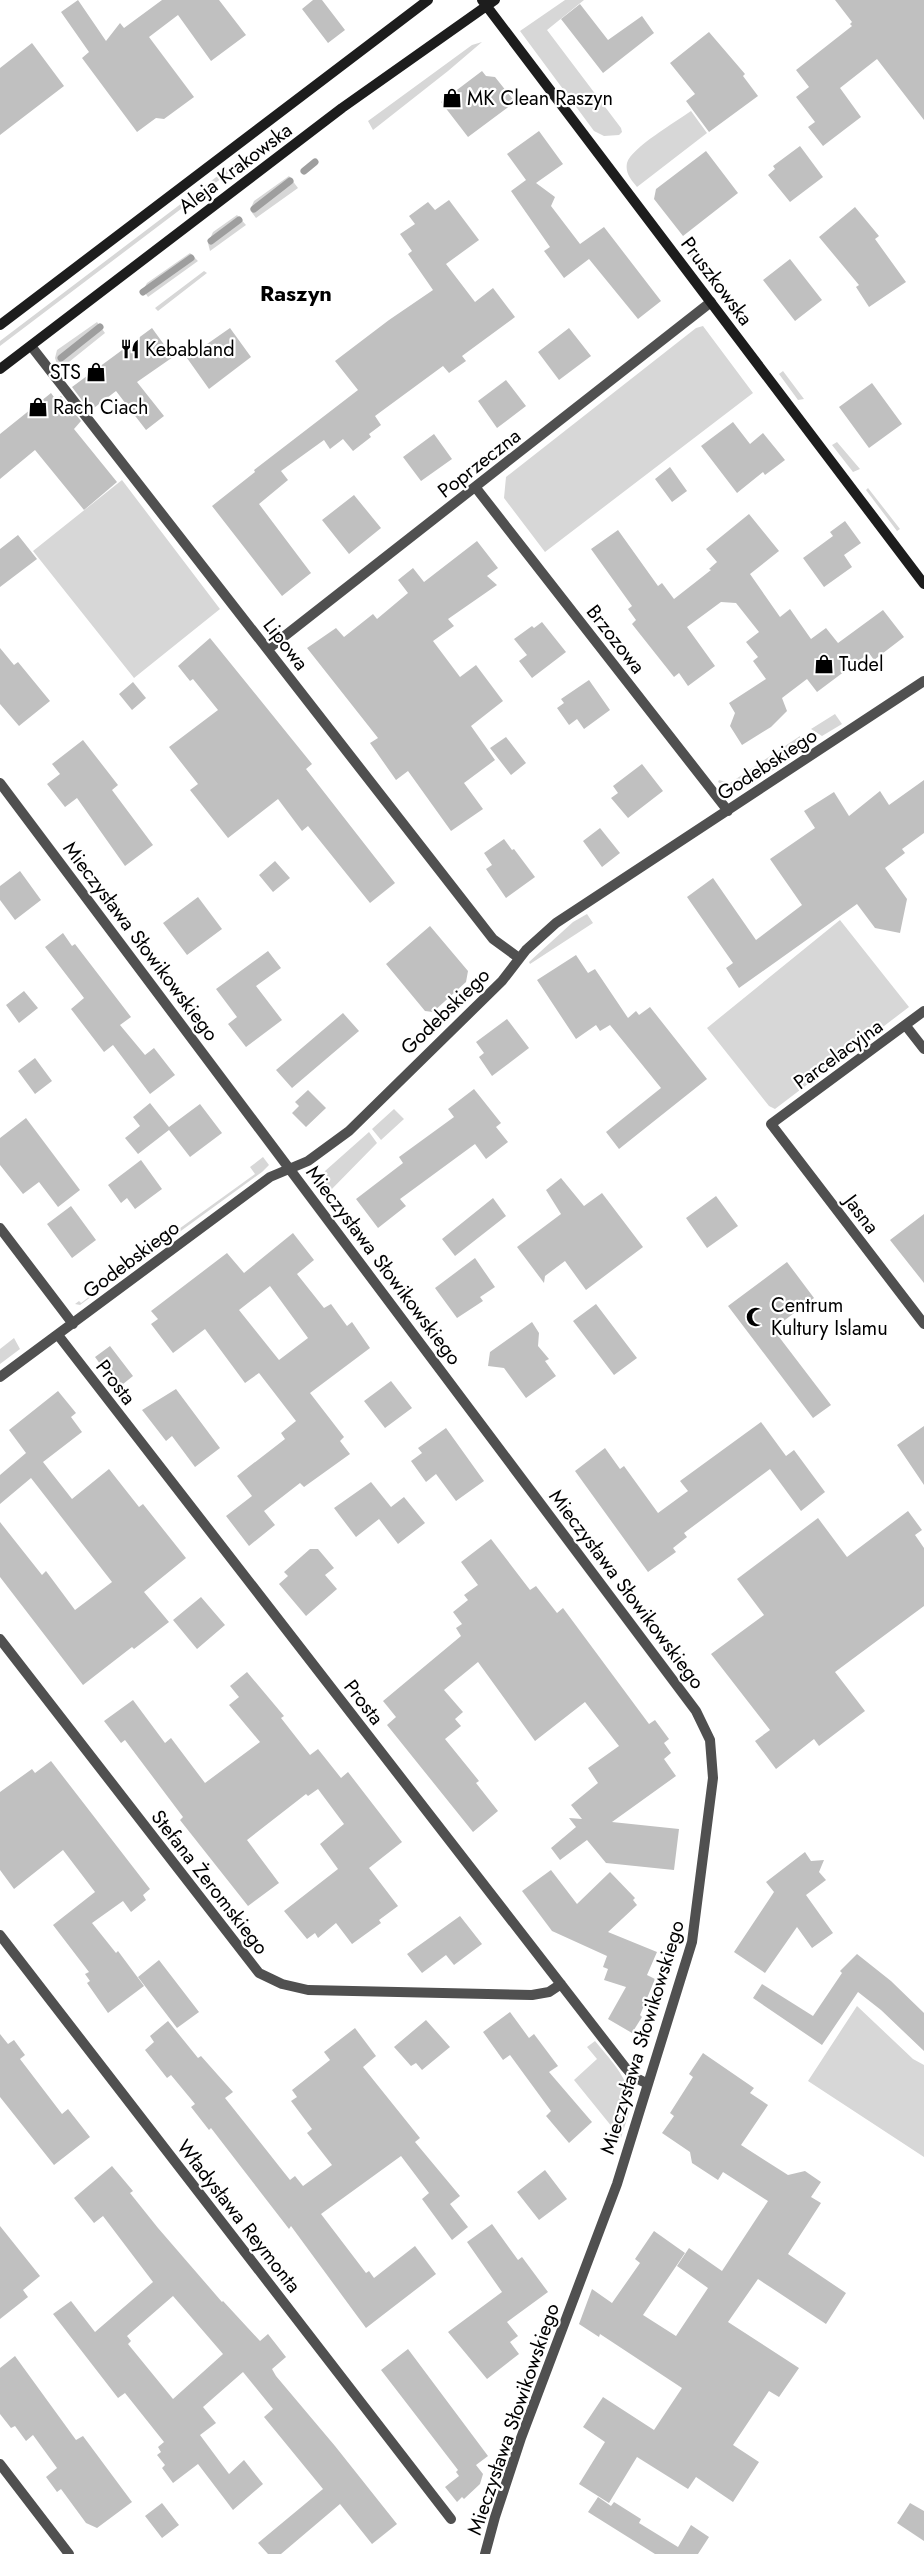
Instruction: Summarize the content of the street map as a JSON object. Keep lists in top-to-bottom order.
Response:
{
  "streets": {
    "main road": ["Aleja Krakowska", "Pruszkowska"],
    "street": [
      "Poprzeczna",
      "Brzozowa",
      "Lipowa",
      "Godebskiego",
      "Mieczysława Słowikowskiego",
      "Parcelacyjna",
      "Jasna",
      "Prosta",
      "Stefana Żeromskiego",
      "Władysława Reymonta"
    ]
  },
  "crossings": [
    ["Aleja Krakowska", "Pruszkowska"],
    ["Aleja Krakowska", "Lipowa"],
    ["Pruszkowska", "Poprzeczna"],
    ["Poprzeczna", "Brzozowa"],
    ["Poprzeczna", "Lipowa"],
    ["Brzozowa", "Godebskiego"],
    ["Lipowa", "Godebskiego"],
    ["Godebskiego", "Mieczysława Słowikowskiego"],
    ["Godebskiego", "Prosta"],
    ["Mieczysława Słowikowskiego", "Prosta"],
    ["Parcelacyjna", "Jasna"],
    ["Prosta", "Stefana Żeromskiego"]
  ],
  "districts": ["Raszyn"],
  "places": {
    "shop": [
      "MK Clean Raszyn",
      "STS",
      "Rach Ciach",
      "Tudel"
    ],
    "restaurant": ["Kebabland"],
    "mosque": ["Centrum Kultury Islamu"]
  }
}
